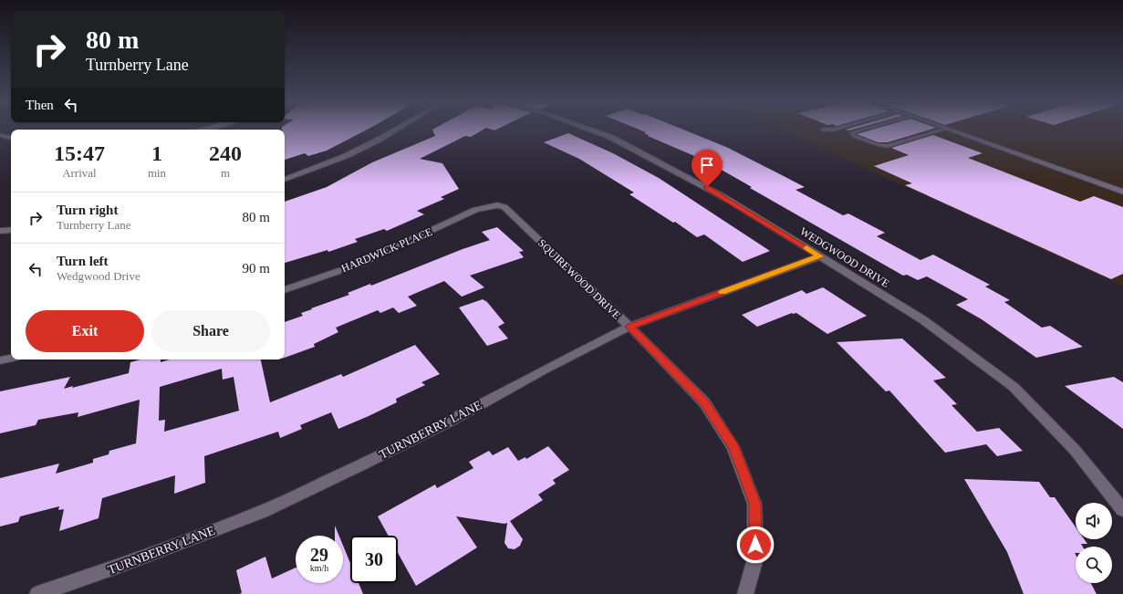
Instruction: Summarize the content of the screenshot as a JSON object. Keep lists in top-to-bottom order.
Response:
{
  "streets": {
    "street": [
      "HARDWICK PLACE",
      "WEDGWOOD DRIVE",
      "SQUIREWOOD DRIVE",
      "TURNBERRY LANE"
    ]
  },
  "crossings": [
    ["HARDWICK PLACE", "SQUIREWOOD DRIVE"],
    ["WEDGWOOD DRIVE", "TURNBERRY LANE"],
    ["SQUIREWOOD DRIVE", "TURNBERRY LANE"]
  ],
  "page": {
    "turn": ["80 m", "Turnberry Lane"],
    "then": "Then",
    "eta": [
      "15:47",
      "Arrival",
      "1",
      "min",
      "240",
      "m"
    ],
    "list": [
      {
        "name": "Turn right",
        "note": "Turnberry Lane",
        "value": "80 m"
      },
      {
        "name": "Turn left",
        "note": "Wedgwood Drive",
        "value": "90 m"
      }
    ],
    "buttons": ["Exit", "Share"],
    "speed": "29 km/h",
    "limit": "30"
  }
}
